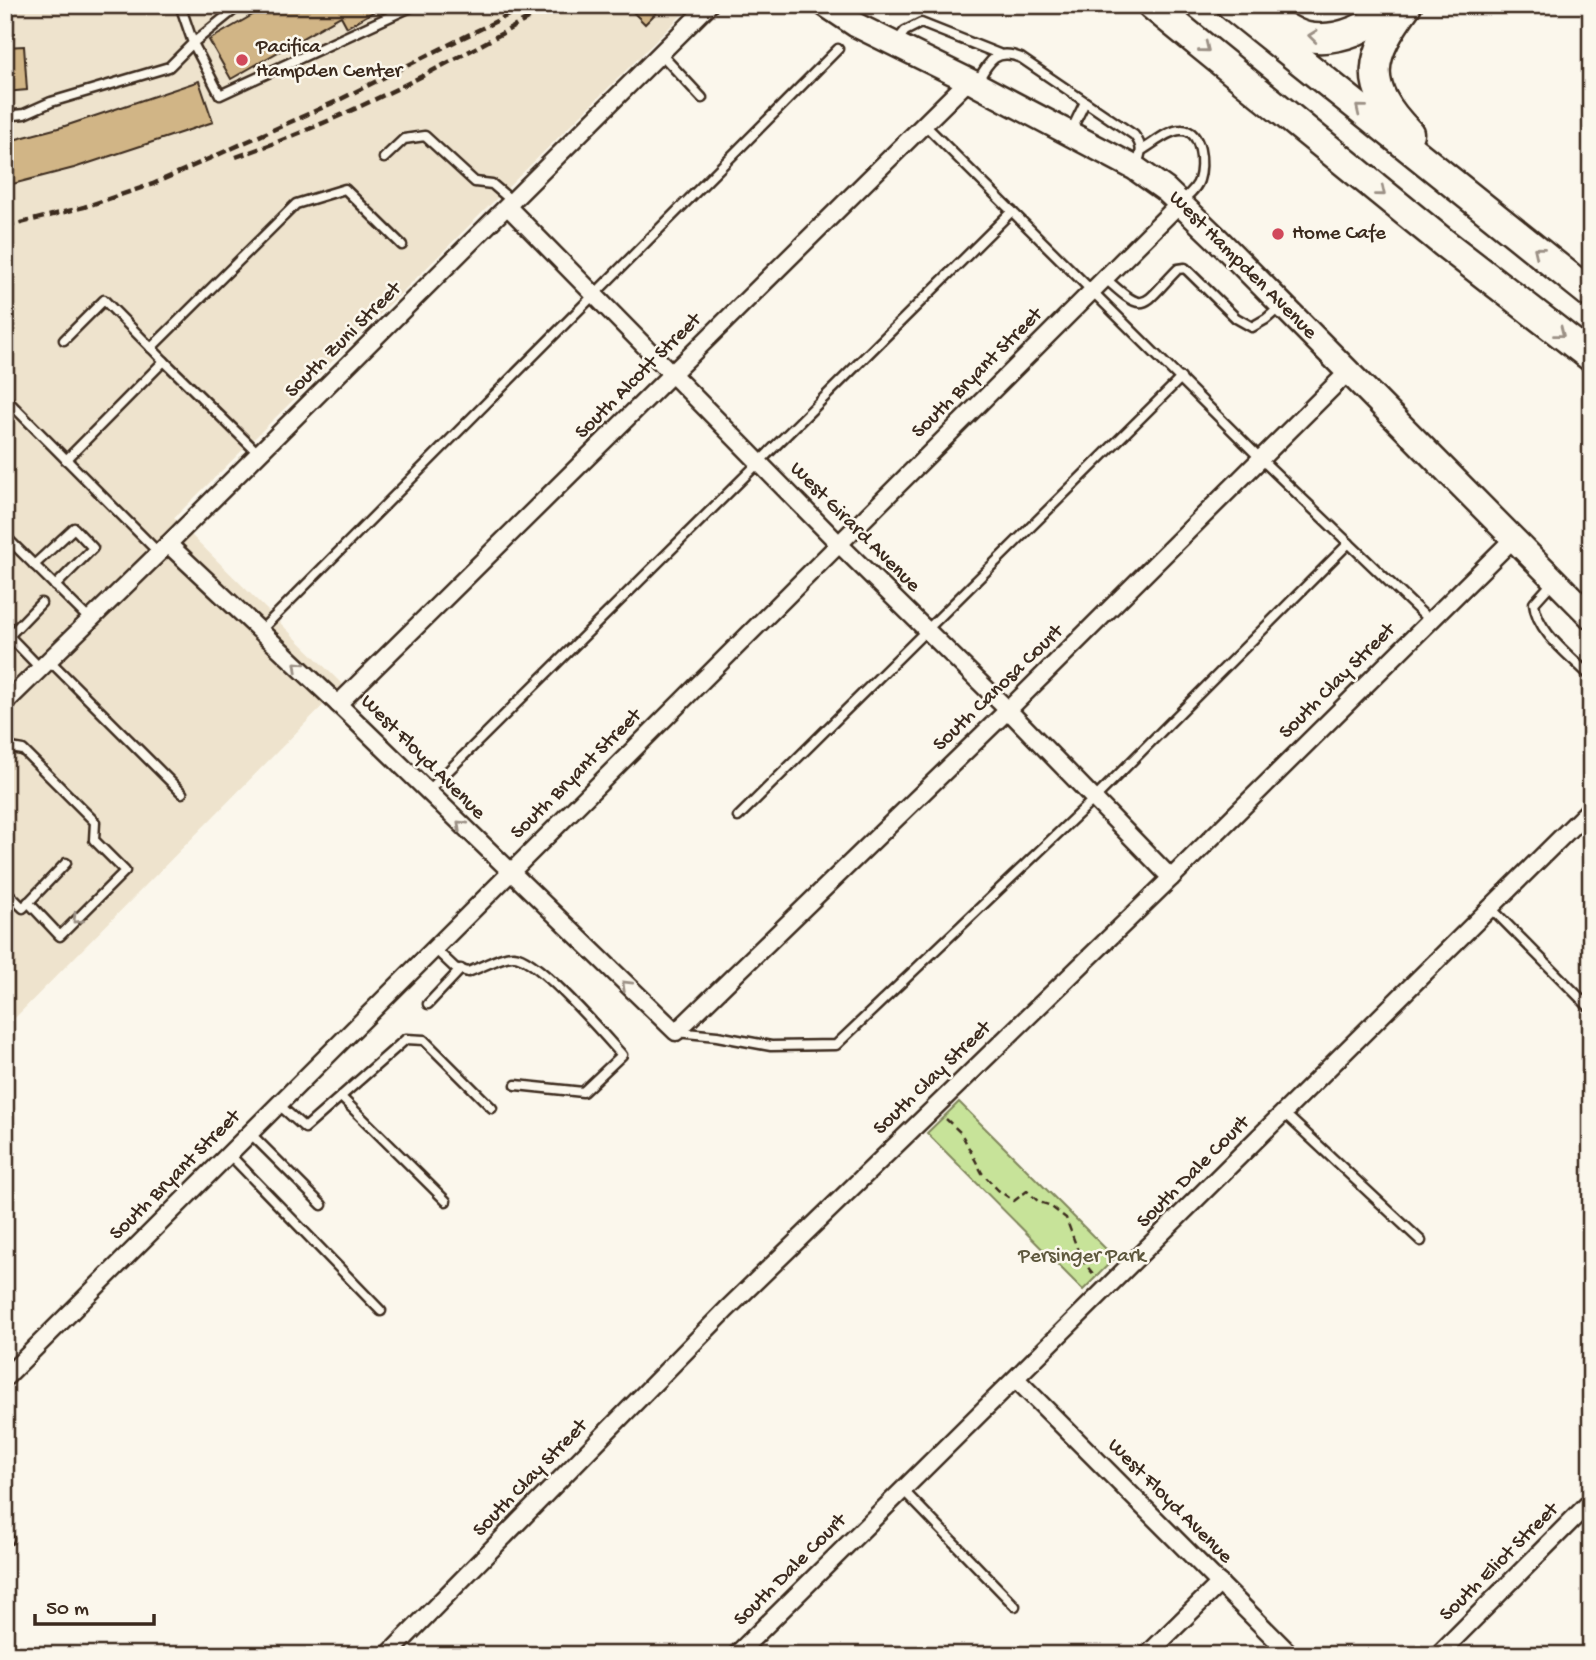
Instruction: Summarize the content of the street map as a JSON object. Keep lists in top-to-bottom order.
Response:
{
  "streets": {
    "street": [
      "West Hampden Avenue",
      "South Zuni Street",
      "South Bryant Street",
      "South Alcott Street",
      "West Girard Avenue",
      "South Clay Street",
      "South Canosa Court",
      "West Floyd Avenue",
      "South Dale Court",
      "South Eliot Street"
    ]
  },
  "crossings": [
    ["West Hampden Avenue", "South Bryant Street"],
    ["West Hampden Avenue", "South Alcott Street"],
    ["West Hampden Avenue", "South Clay Street"],
    ["West Hampden Avenue", "South Canosa Court"],
    ["South Zuni Street", "West Girard Avenue"],
    ["South Zuni Street", "West Floyd Avenue"],
    ["South Bryant Street", "West Girard Avenue"],
    ["South Bryant Street", "West Floyd Avenue"],
    ["South Alcott Street", "West Girard Avenue"],
    ["South Alcott Street", "West Floyd Avenue"],
    ["West Girard Avenue", "South Clay Street"],
    ["West Girard Avenue", "South Canosa Court"],
    ["South Canosa Court", "West Floyd Avenue"],
    ["West Floyd Avenue", "South Dale Court"]
  ],
  "one_way": ["West Floyd Avenue"],
  "parks": ["Persinger Park"],
  "places": ["Pacifica Hampden Center", "Home Cafe"],
  "scale_bar": "50 m"
}
